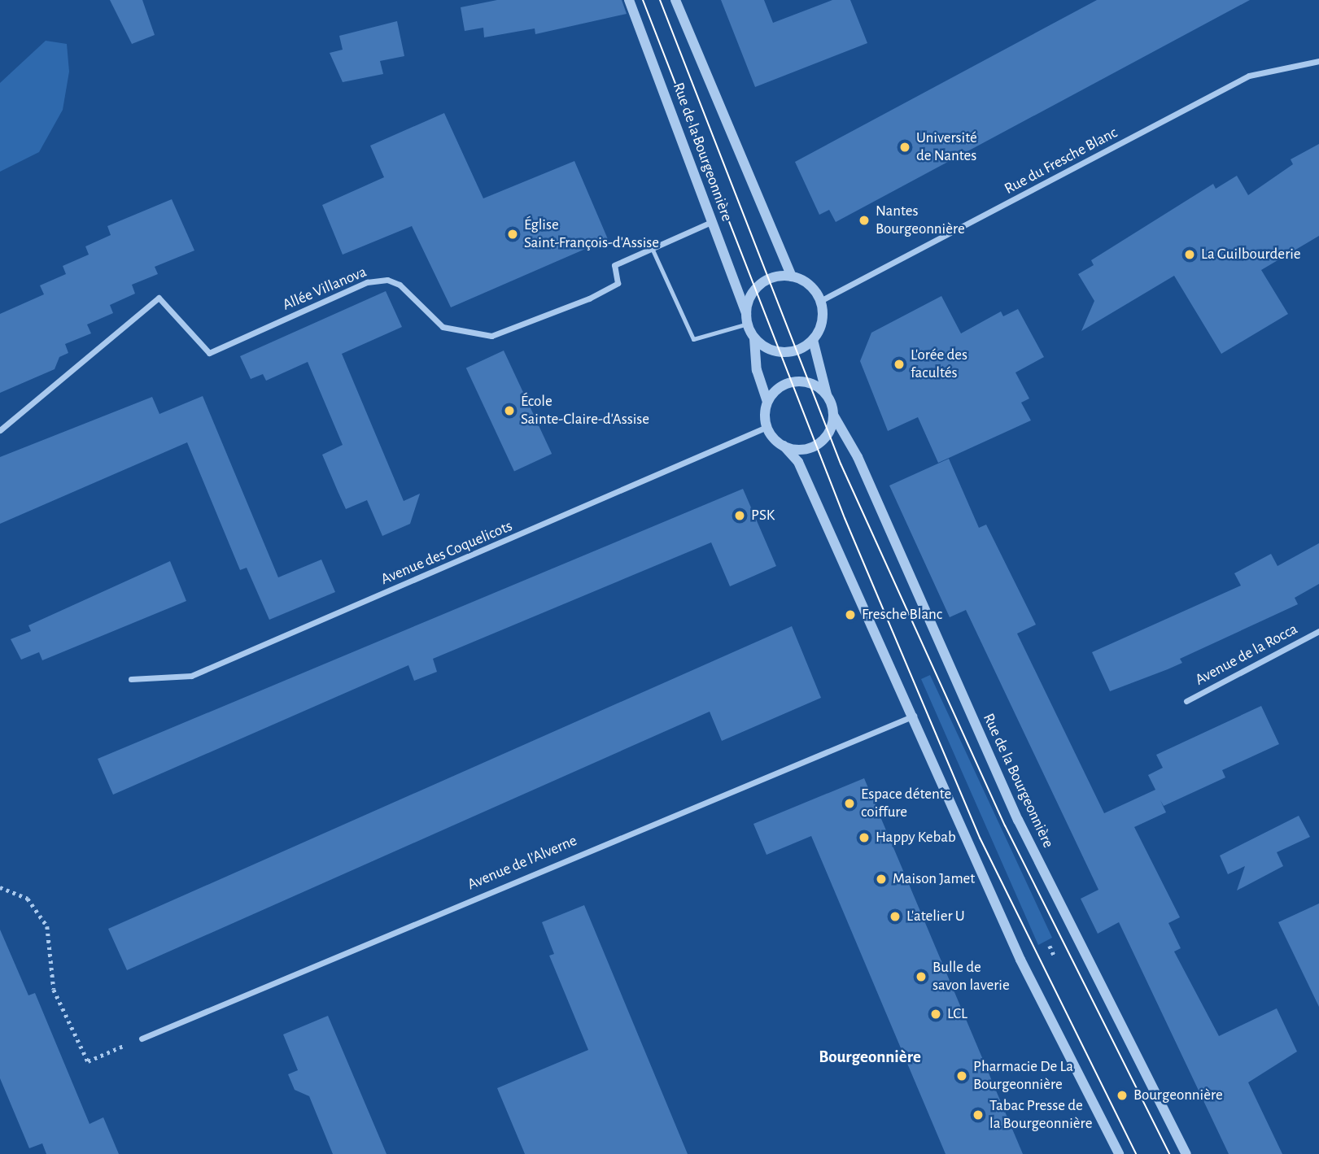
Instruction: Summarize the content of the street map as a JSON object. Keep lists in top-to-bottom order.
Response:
{
  "streets": {
    "street": [
      "Rue de la Bourgeonnière",
      "Rue du Fresche Blanc",
      "Allée Villanova",
      "Avenue des Coquelicots",
      "Avenue de la Rocca",
      "Avenue de l'Alverne"
    ]
  },
  "crossings": [
    ["Rue de la Bourgeonnière", "Rue du Fresche Blanc"],
    ["Rue de la Bourgeonnière", "Allée Villanova"],
    ["Rue de la Bourgeonnière", "Avenue des Coquelicots"]
  ],
  "districts": ["Bourgeonnière"],
  "places": [
    "Université de Nantes",
    "Nantes Bourgeonnière",
    "Église Saint-François-d'Assise",
    "La Guilbourderie",
    "L'orée des facultés",
    "École Sainte-Claire-d'Assise",
    "PSK",
    "Fresche Blanc",
    "Espace détente coiffure",
    "Happy Kebab",
    "Maison Jamet",
    "L'atelier U",
    "Bulle de savon laverie",
    "LCL",
    "Pharmacie De La Bourgeonnière",
    "Bourgeonnière",
    "Tabac Presse de la Bourgeonnière"
  ]
}
